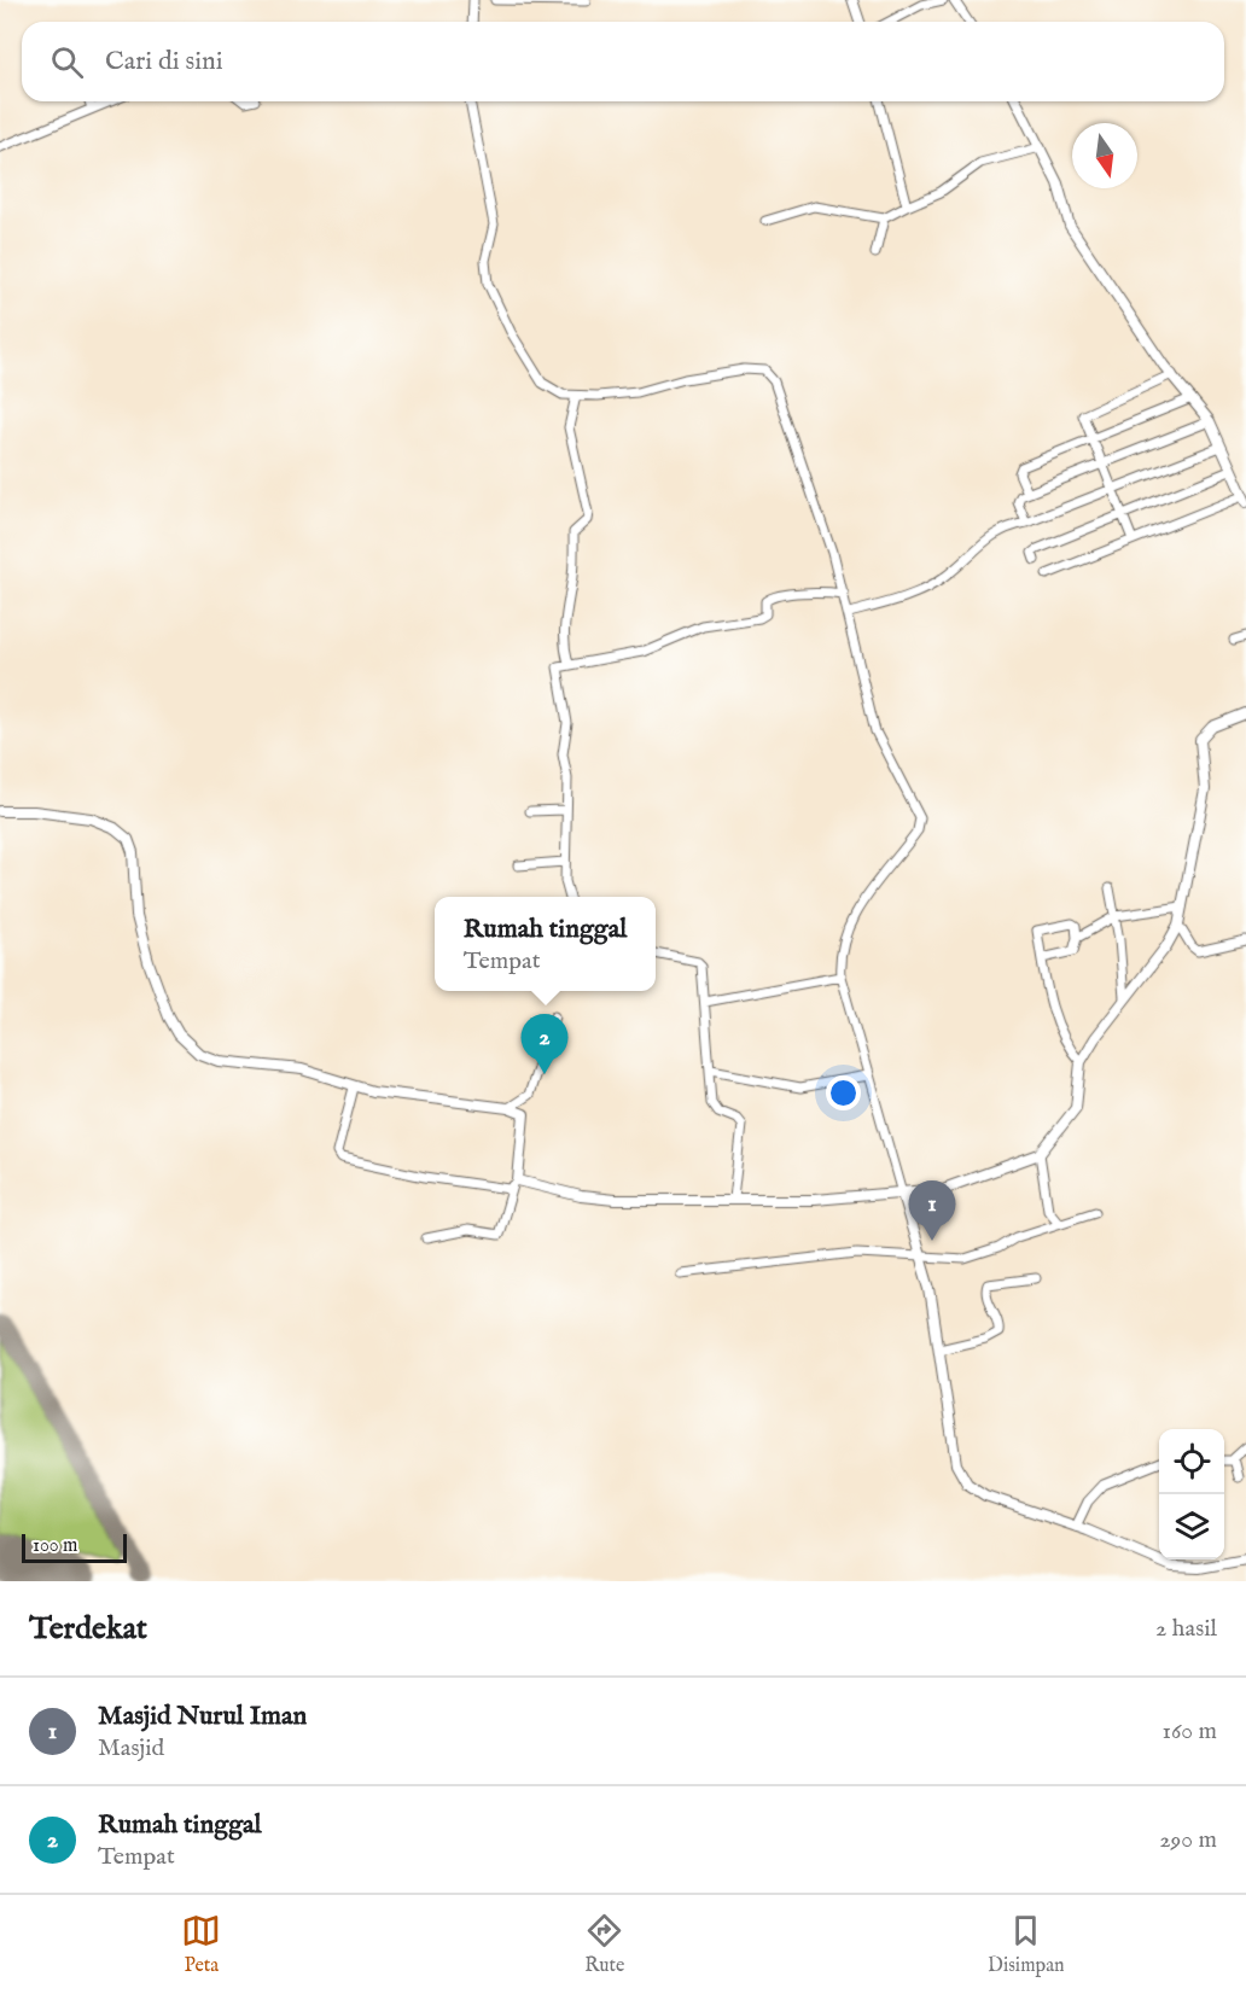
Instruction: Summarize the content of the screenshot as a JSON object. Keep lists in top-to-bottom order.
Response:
{
  "scale_bar": "100 m",
  "north": "bottom",
  "page": {
    "search": "Cari di sini",
    "popup": ["Rumah tinggal", "Tempat"],
    "pins": ["2", "1"],
    "scale": "100 m",
    "heading": ["Terdekat", "2 hasil"],
    "list": [
      {
        "mark": "1",
        "name": "Masjid Nurul Iman",
        "note": "Masjid",
        "value": "160 m"
      },
      {
        "mark": "2",
        "name": "Rumah tinggal",
        "note": "Tempat",
        "value": "290 m"
      }
    ],
    "nav": ["Peta", "Rute", "Disimpan"]
  }
}
